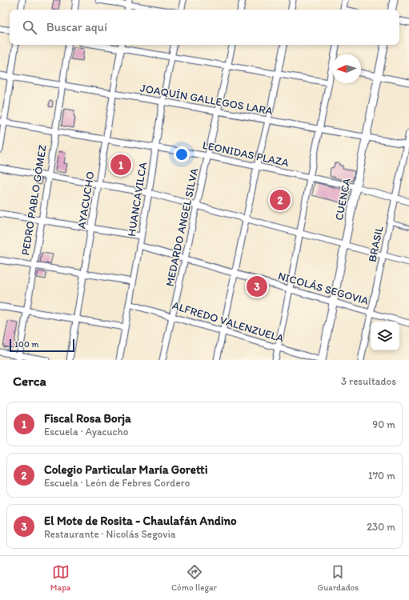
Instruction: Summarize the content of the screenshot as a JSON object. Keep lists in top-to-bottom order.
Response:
{
  "streets": {
    "main road": ["CUENCA"],
    "street": [
      "JOAQUÍN GALLEGOS LARA",
      "LEONIDAS PLAZA",
      "HUANCAVILCA",
      "PEDRO PABLO GÓMEZ",
      "AYACUCHO",
      "MEDARDO ANGEL SILVA",
      "BRASIL",
      "NICOLÁS SEGOVIA",
      "ALFREDO VALENZUELA"
    ]
  },
  "crossings": [
    ["JOAQUÍN GALLEGOS LARA", "HUANCAVILCA"],
    ["JOAQUÍN GALLEGOS LARA", "CUENCA"],
    ["JOAQUÍN GALLEGOS LARA", "PEDRO PABLO GÓMEZ"],
    ["JOAQUÍN GALLEGOS LARA", "AYACUCHO"],
    ["JOAQUÍN GALLEGOS LARA", "MEDARDO ANGEL SILVA"],
    ["JOAQUÍN GALLEGOS LARA", "BRASIL"],
    ["LEONIDAS PLAZA", "HUANCAVILCA"],
    ["LEONIDAS PLAZA", "CUENCA"],
    ["LEONIDAS PLAZA", "PEDRO PABLO GÓMEZ"],
    ["LEONIDAS PLAZA", "AYACUCHO"],
    ["LEONIDAS PLAZA", "MEDARDO ANGEL SILVA"],
    ["LEONIDAS PLAZA", "BRASIL"],
    ["HUANCAVILCA", "NICOLÁS SEGOVIA"],
    ["HUANCAVILCA", "ALFREDO VALENZUELA"],
    ["CUENCA", "NICOLÁS SEGOVIA"],
    ["CUENCA", "ALFREDO VALENZUELA"],
    ["MEDARDO ANGEL SILVA", "NICOLÁS SEGOVIA"],
    ["MEDARDO ANGEL SILVA", "ALFREDO VALENZUELA"],
    ["BRASIL", "NICOLÁS SEGOVIA"]
  ],
  "scale_bar": "100 m",
  "north": "left",
  "page": {
    "search": "Buscar aquí",
    "pins": ["1", "2", "3"],
    "scale": "100 m",
    "heading": ["Cerca", "3 resultados"],
    "list": [
      {
        "mark": "1",
        "name": "Fiscal Rosa Borja",
        "note": "Escuela · Ayacucho",
        "value": "90 m"
      },
      {
        "mark": "2",
        "name": "Colegio Particular María Goretti",
        "note": "Escuela · León de Febres Cordero",
        "value": "170 m"
      },
      {
        "mark": "3",
        "name": "El Mote de Rosita - Chaulafán Andino",
        "note": "Restaurante · Nicolás Segovia",
        "value": "230 m"
      }
    ],
    "nav": ["Mapa", "Cómo llegar", "Guardados"]
  }
}
